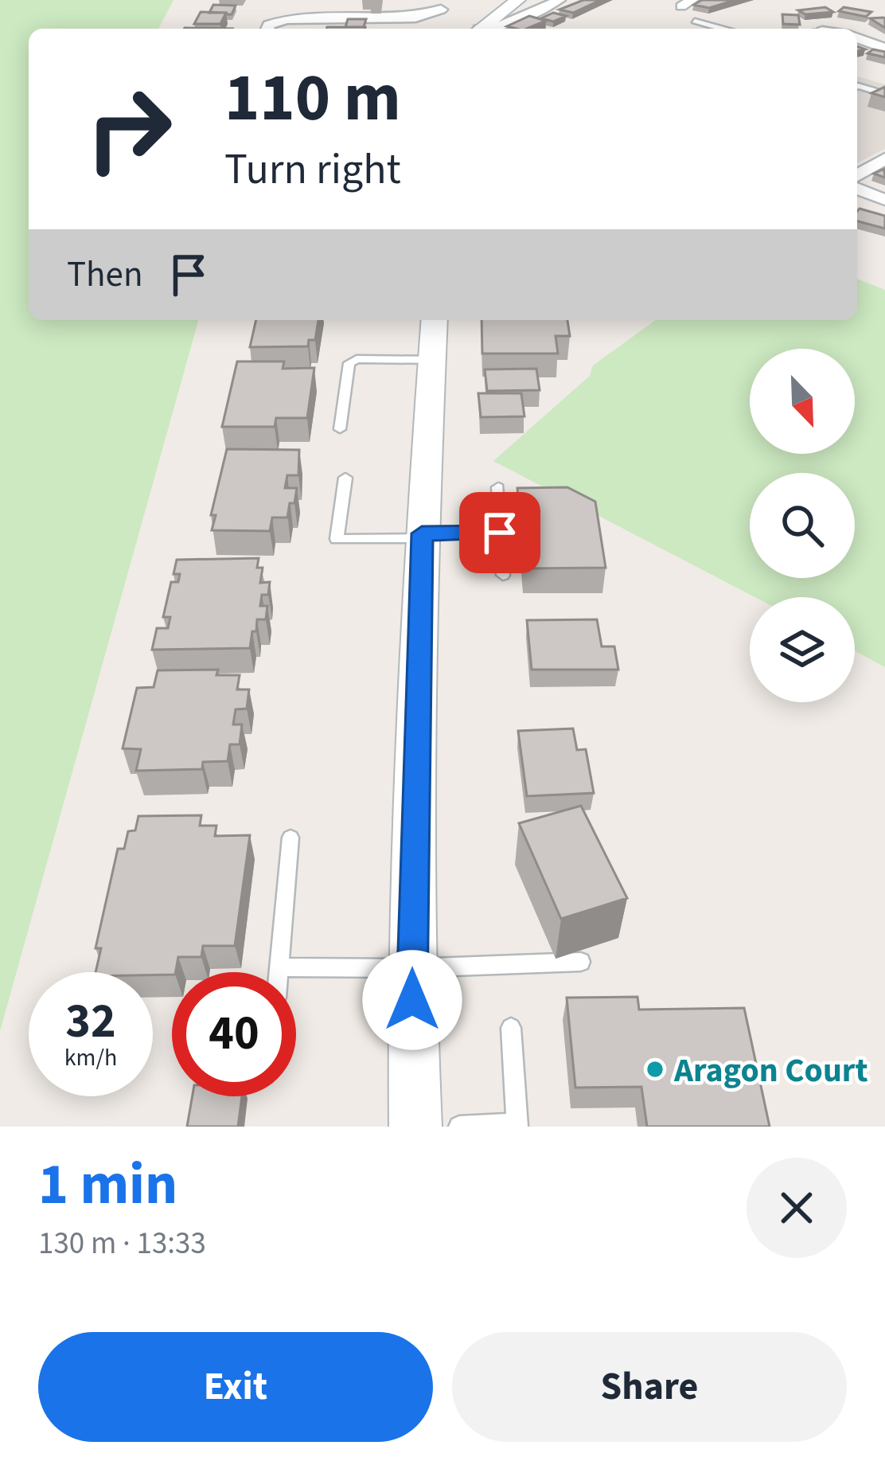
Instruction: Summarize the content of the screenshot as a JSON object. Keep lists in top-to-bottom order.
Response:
{
  "places": ["Aragon Court"],
  "north": "bottom right",
  "page": {
    "turn": ["110 m", "Turn right"],
    "then": "Then",
    "speed": "32 km/h",
    "limit": "40",
    "heading": ["1 min", "130 m · 13:33"],
    "buttons": ["Exit", "Share"]
  }
}
